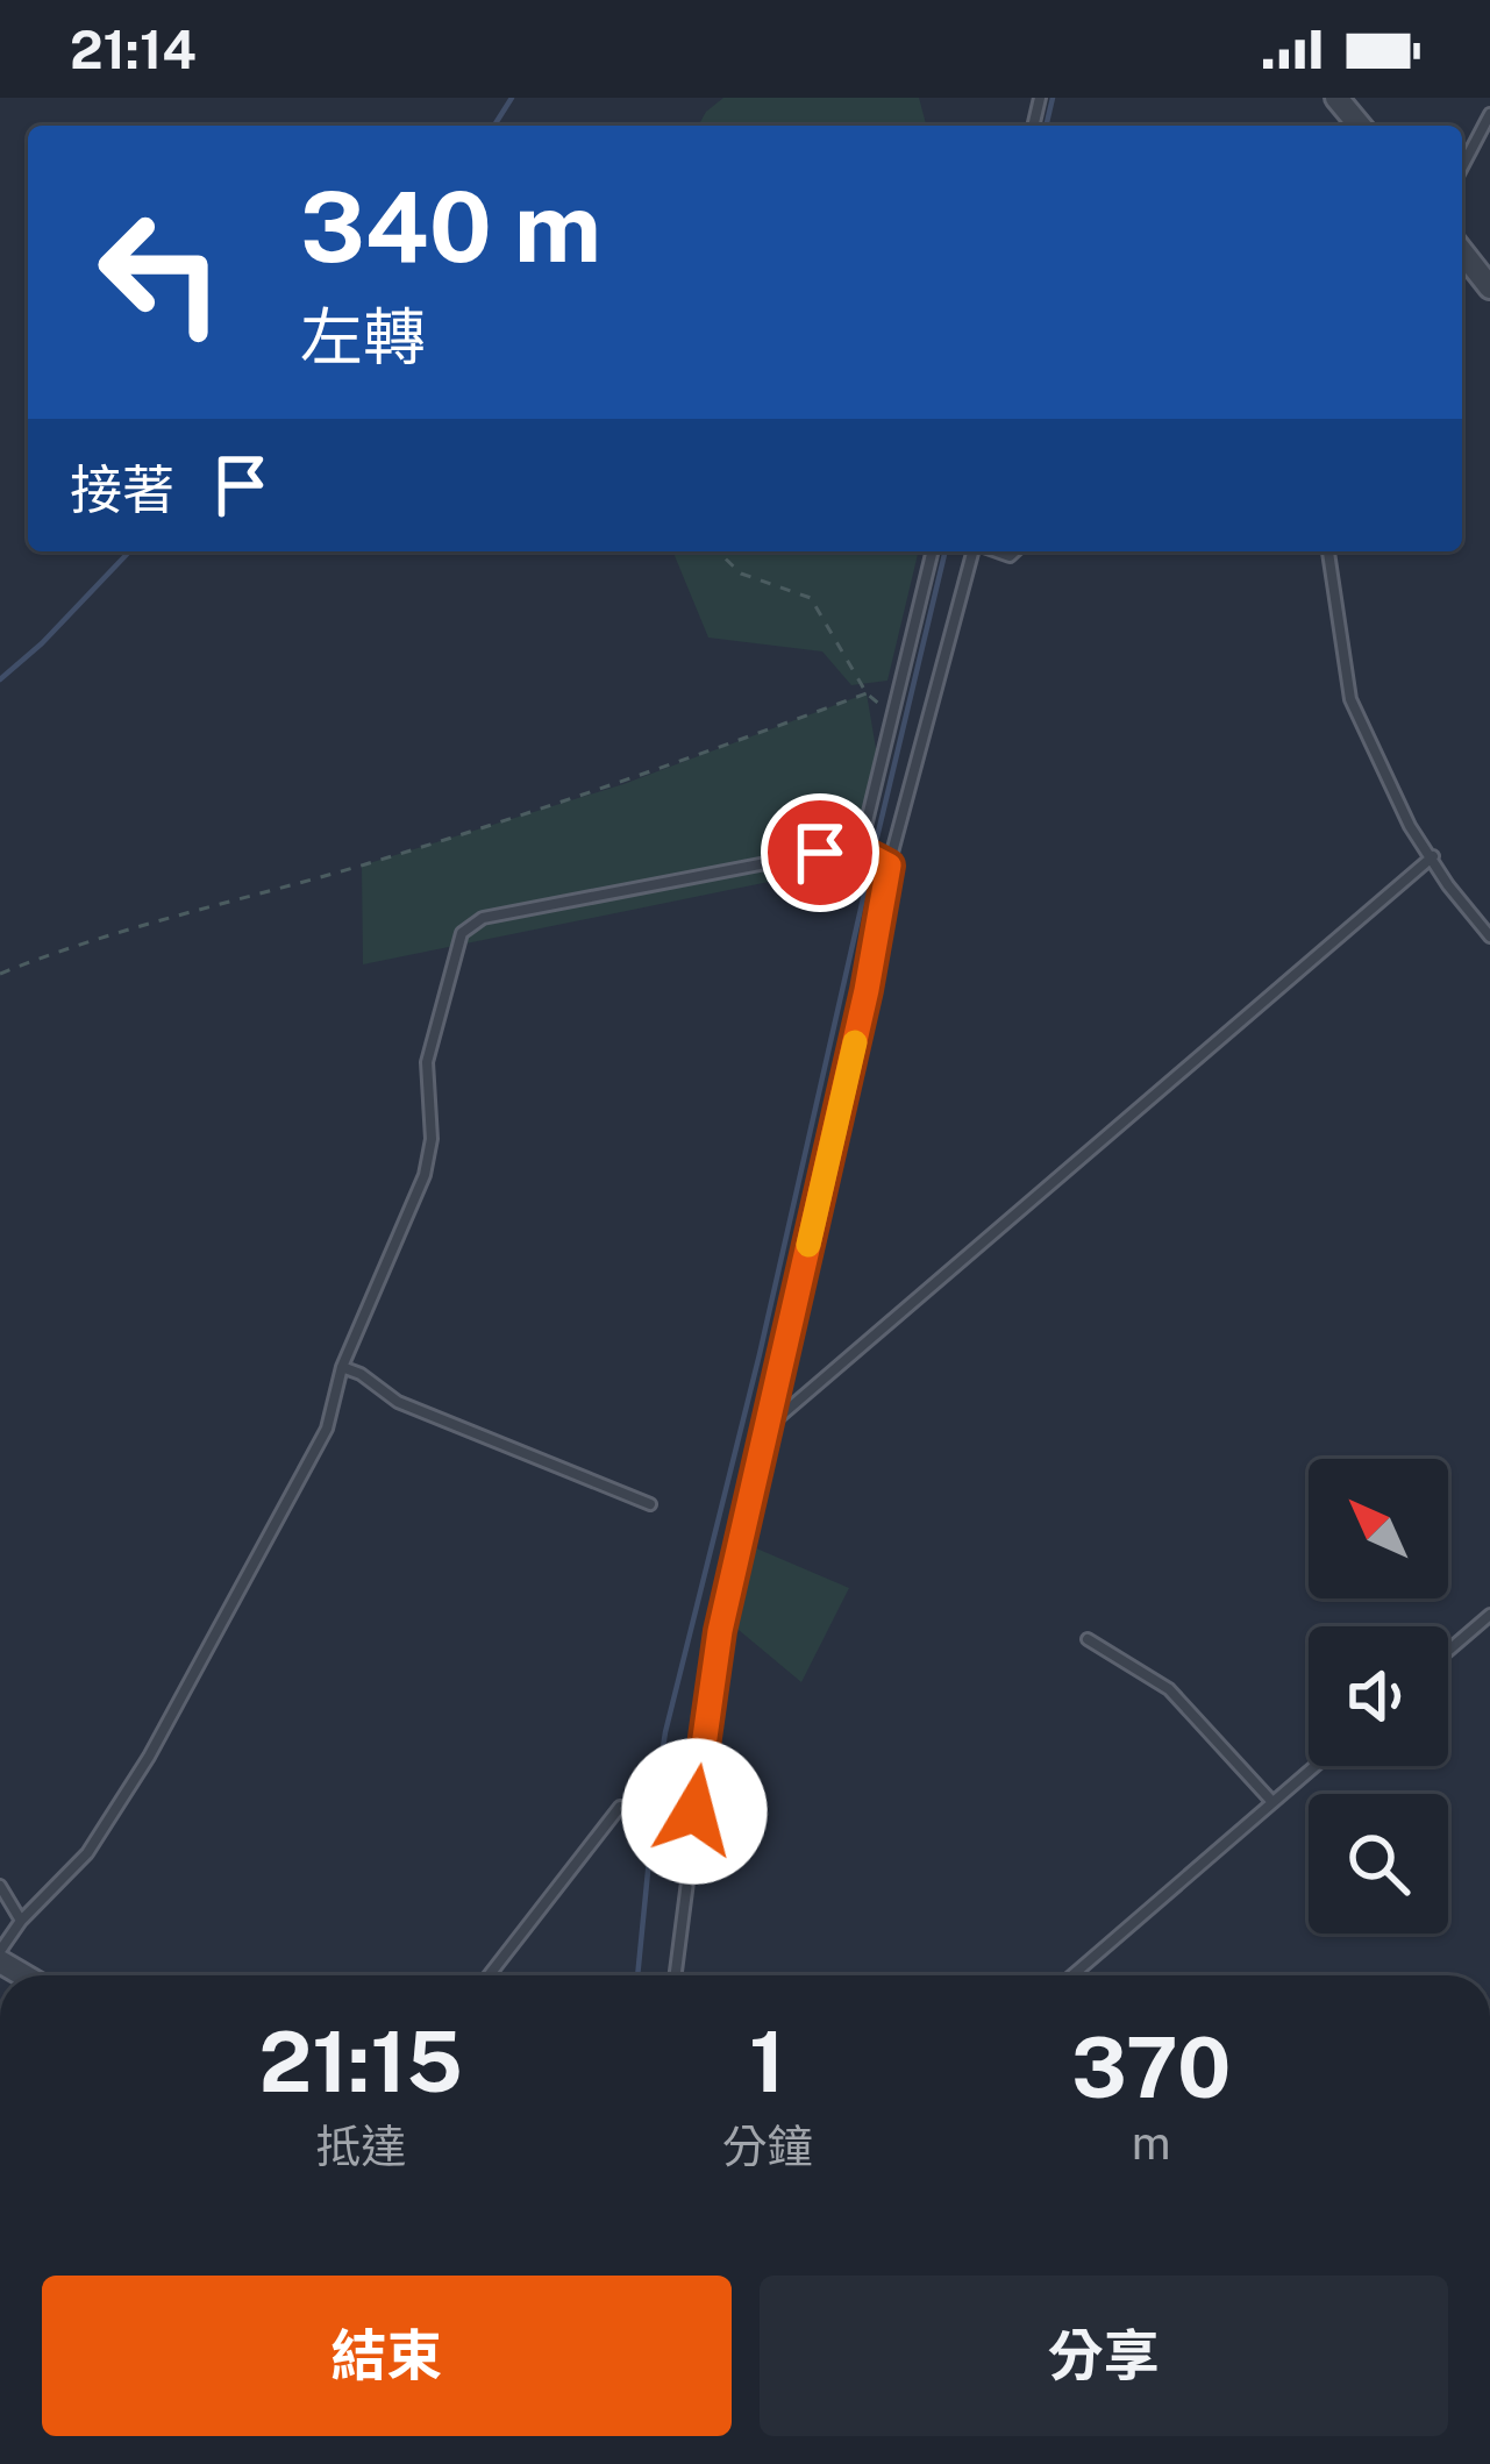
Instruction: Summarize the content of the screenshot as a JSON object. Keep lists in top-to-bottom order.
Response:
{
  "north": "top left",
  "page": {
    "status": "21:14",
    "turn": ["340 m", "左轉"],
    "then": "接著",
    "eta": [
      "21:15",
      "抵達",
      "1",
      "分鐘",
      "370",
      "m"
    ],
    "buttons": ["結束", "分享"]
  }
}
